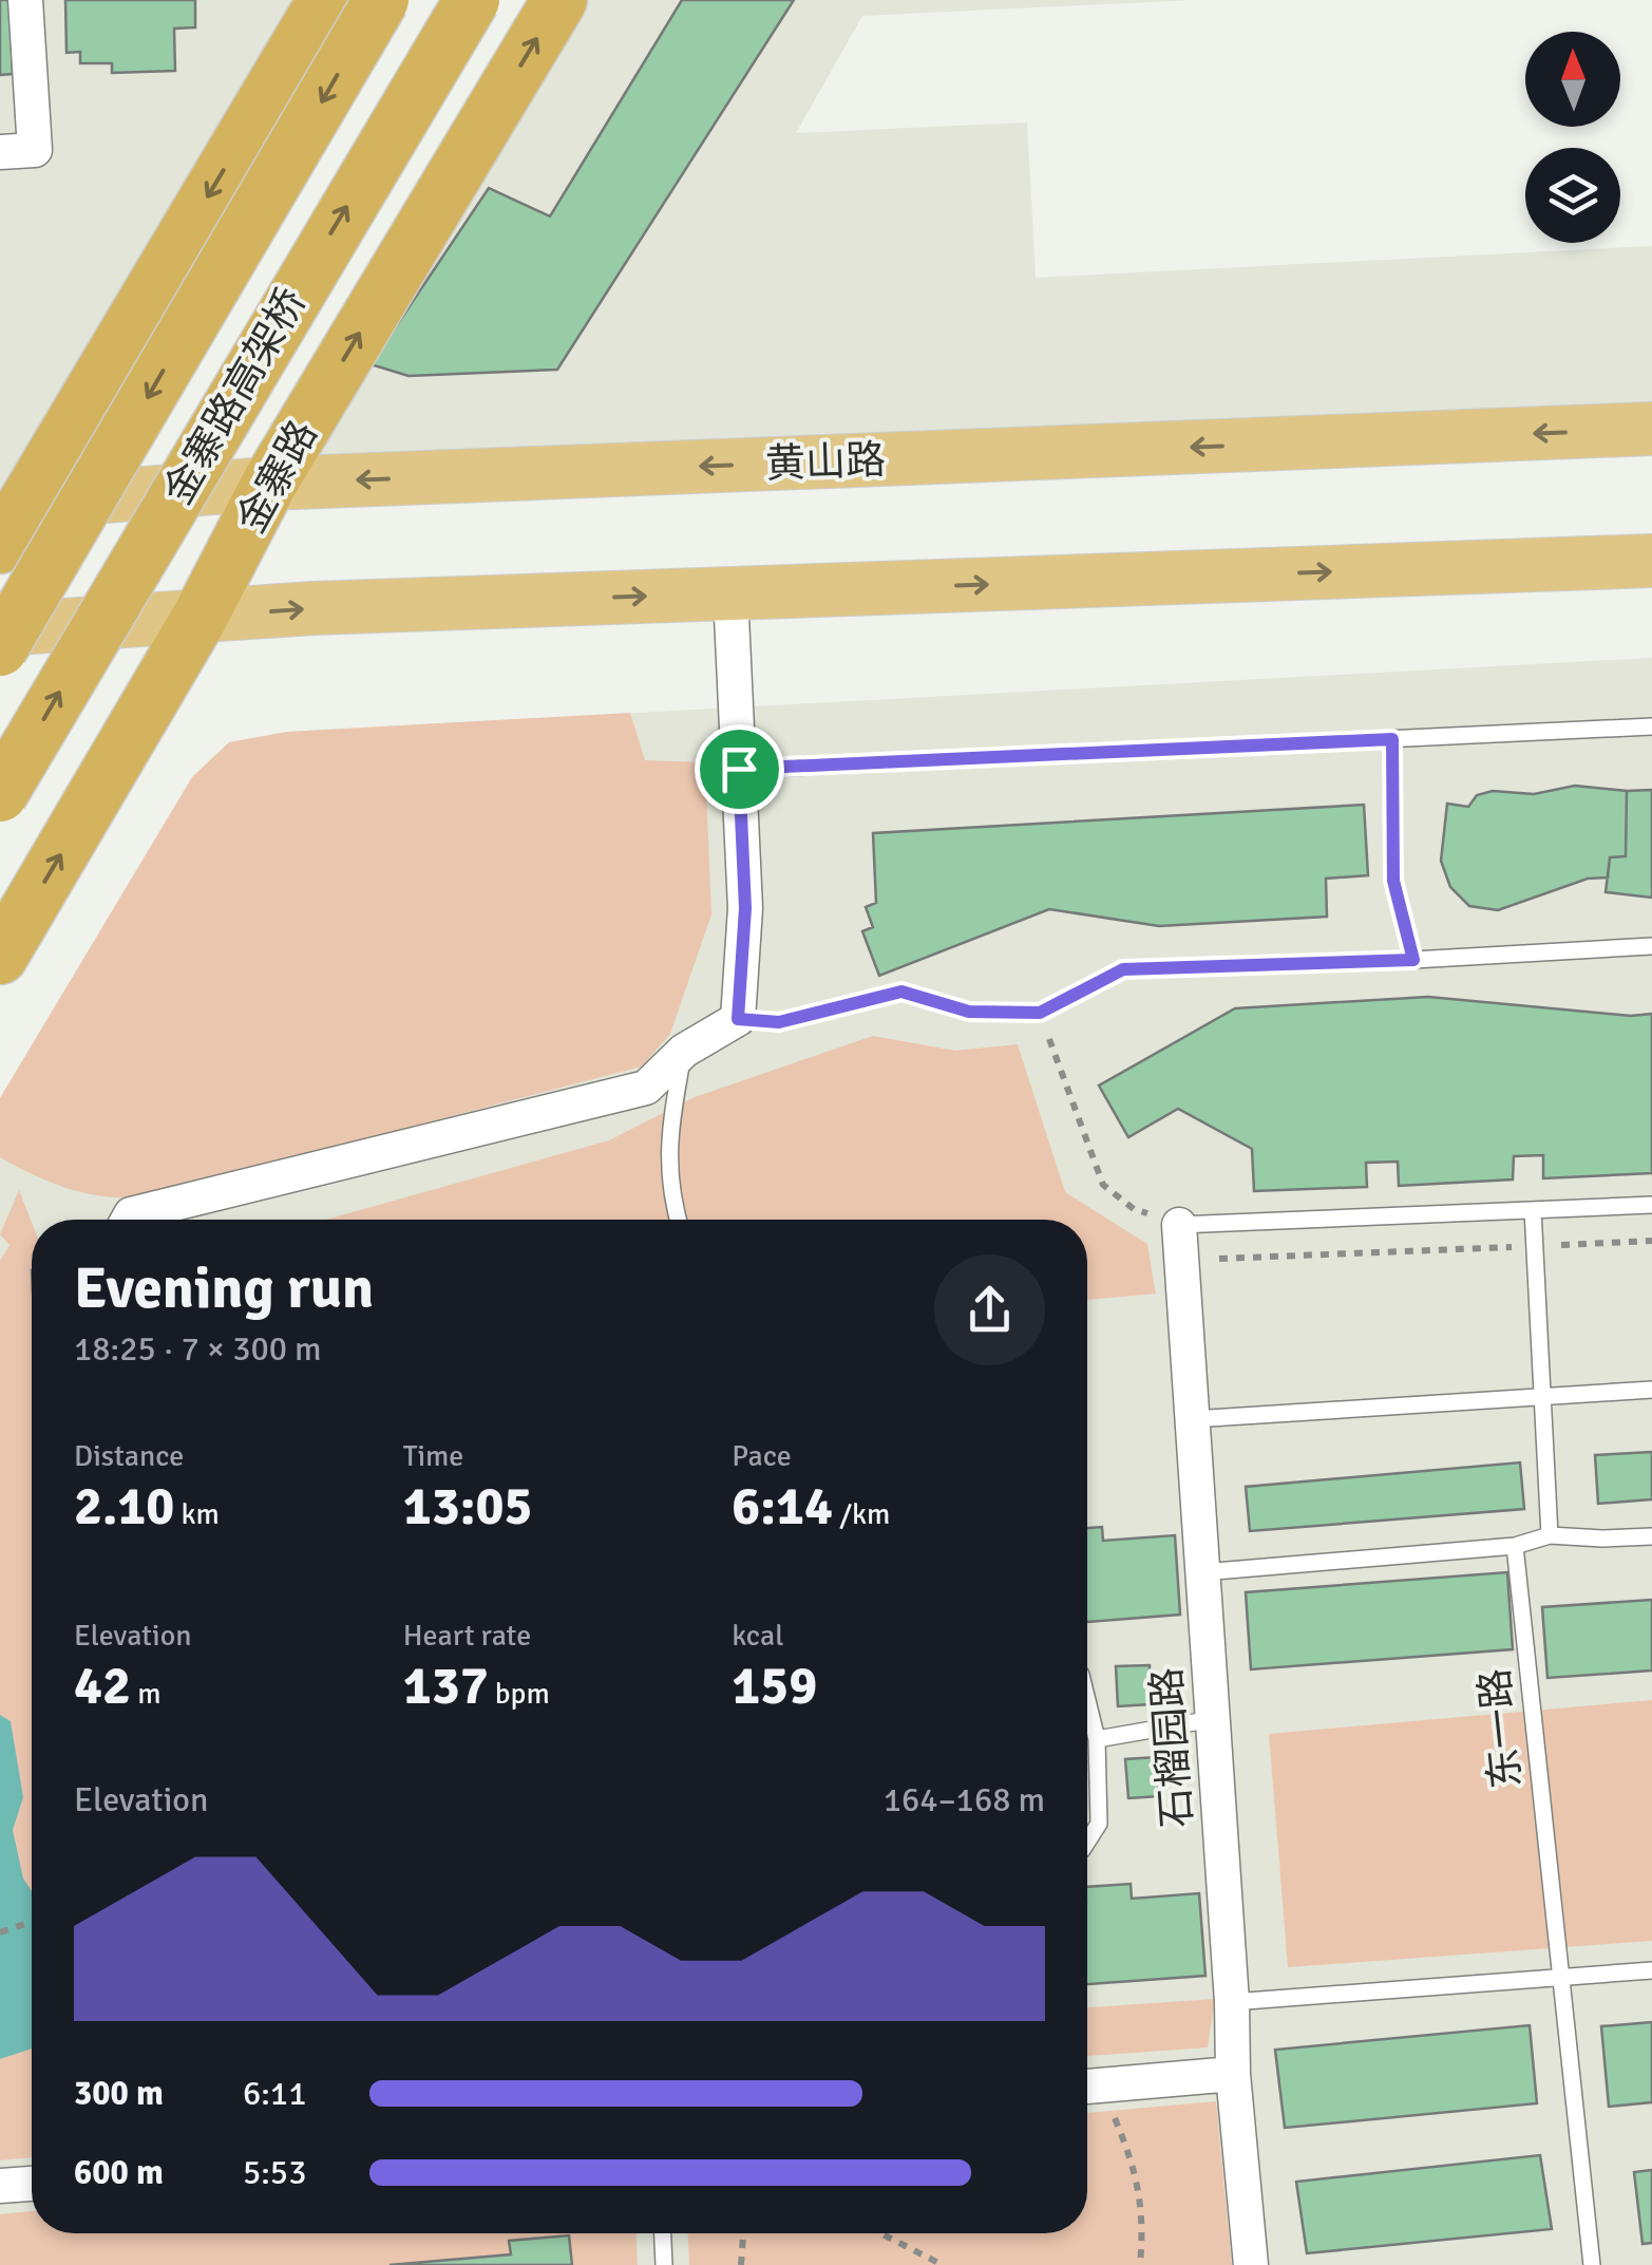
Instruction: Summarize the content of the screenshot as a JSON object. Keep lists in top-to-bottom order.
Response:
{
  "streets": {
    "highway": ["金寨路高架桥", "金寨路"],
    "main road": ["黄山路"],
    "street": ["石榴园路"],
    "lane": ["东一路"]
  },
  "crossings": [
    ["黄山路", "金寨路"]
  ],
  "north": "top",
  "page": {
    "heading": ["Evening run", "18:25 · 7 × 300 m"],
    "stats": [
      ["Distance", "2.10 km"],
      ["Time", "13:05"],
      ["Pace", "6:14 /km"],
      ["Elevation", "42 m"],
      ["Heart rate", "137 bpm"],
      ["kcal", "159"]
    ],
    "chart": ["Elevation", "164–168 m"],
    "list": [
      {
        "name": "300 m",
        "note": "6:11"
      },
      {
        "name": "600 m",
        "note": "5:53"
      }
    ]
  }
}
